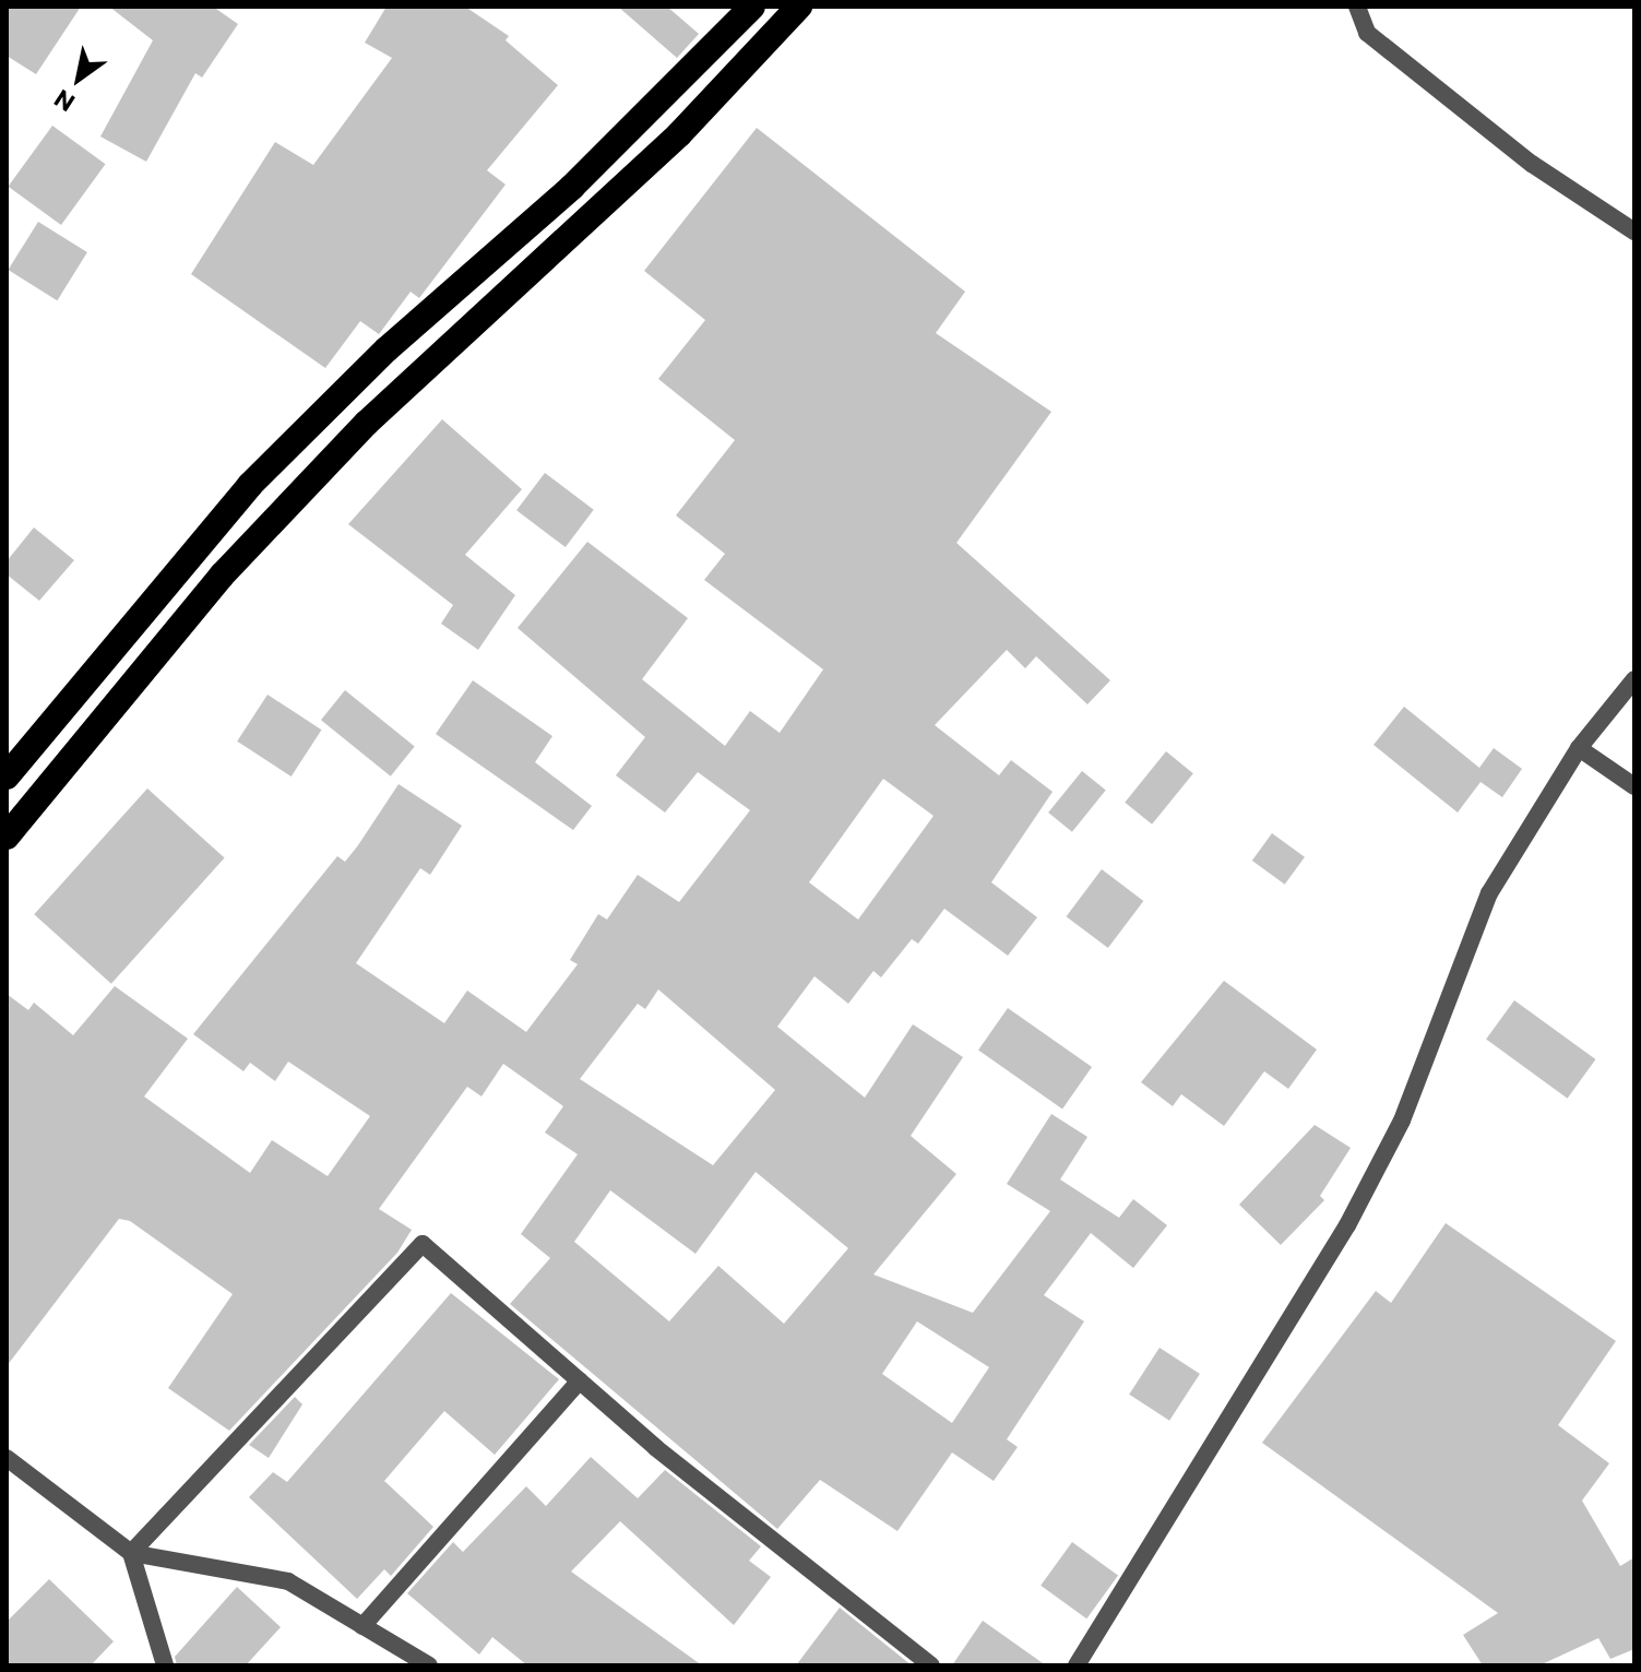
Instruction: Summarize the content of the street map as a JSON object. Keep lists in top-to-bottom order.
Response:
{
  "north": "bottom left"
}
